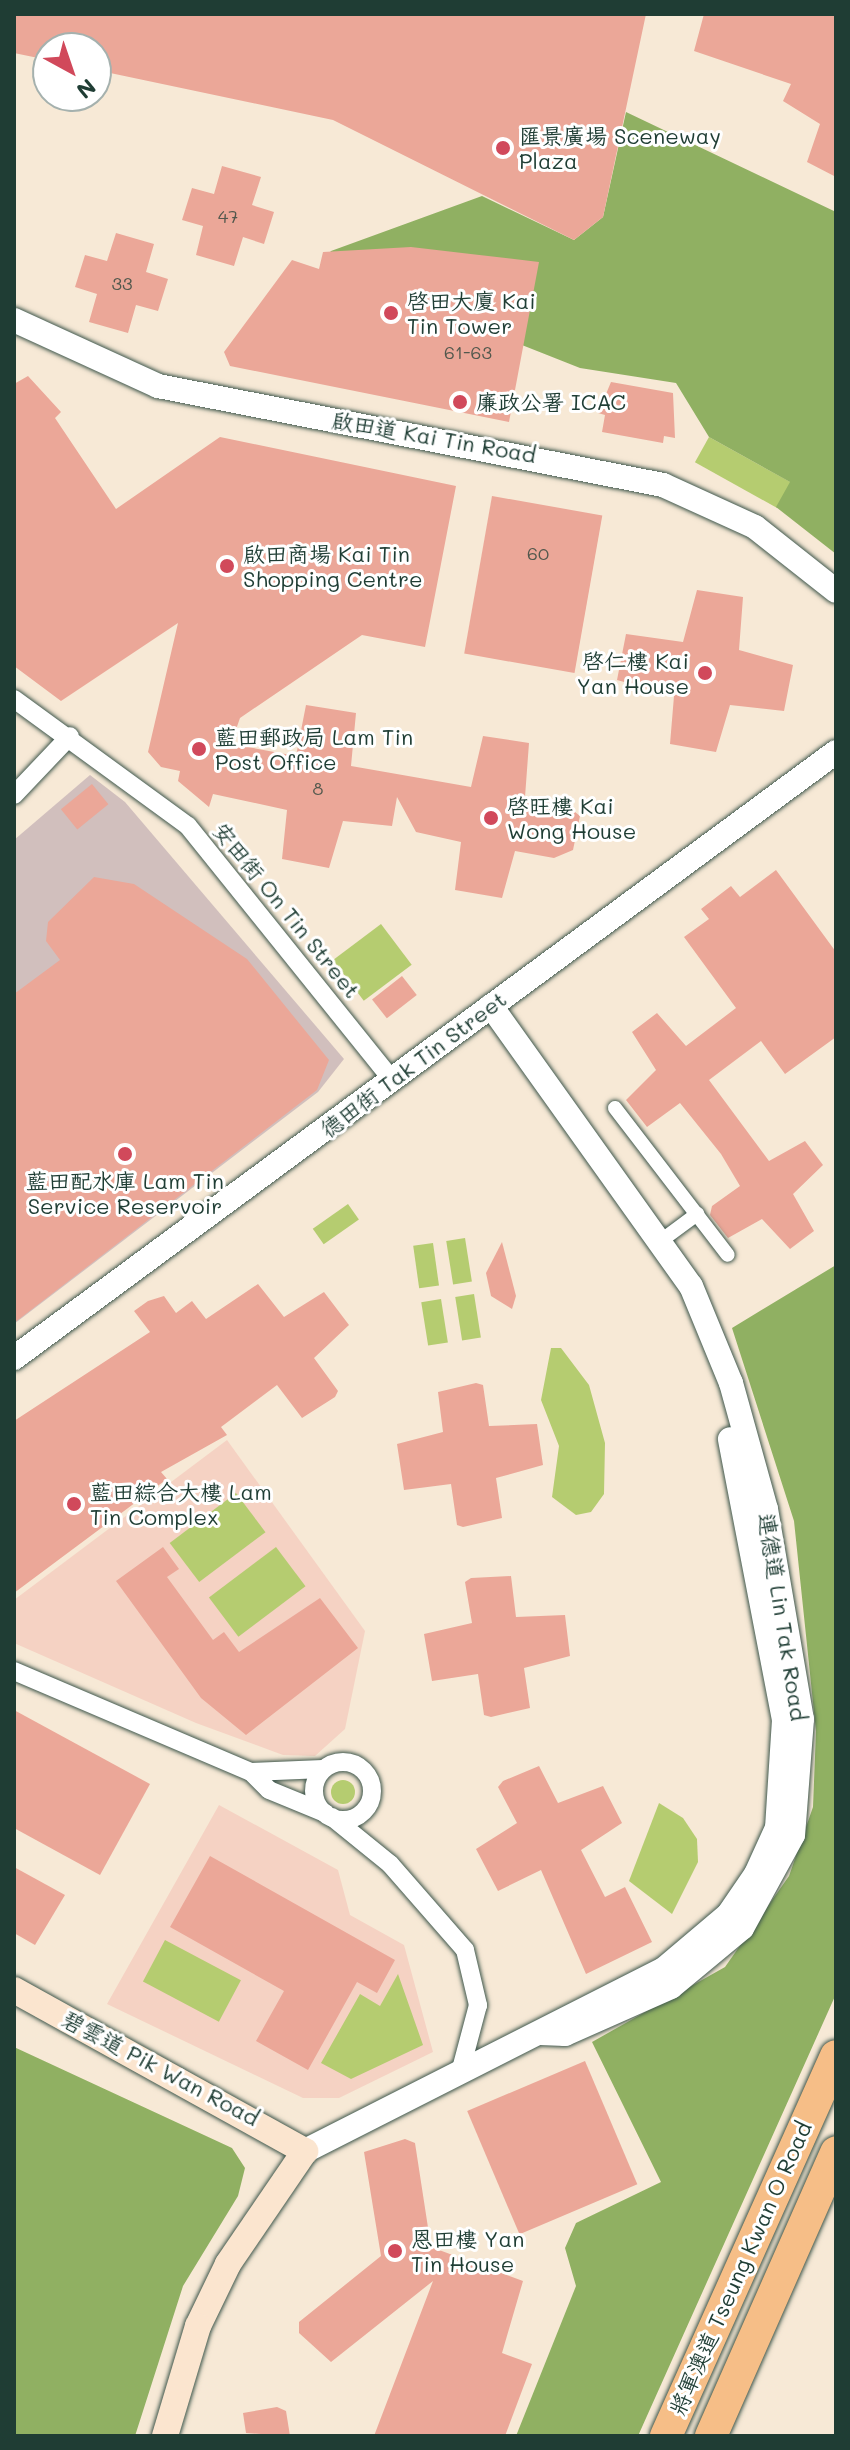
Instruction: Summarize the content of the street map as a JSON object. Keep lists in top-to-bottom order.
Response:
{
  "streets": {
    "highway": ["將軍澳道 Tseung Kwan O Road"],
    "main road": ["連德道 Lin Tak Road", "碧雲道 Pik Wan Road"],
    "street": ["啟田道 Kai Tin Road", "安田街 On Tin Street", "德田街 Tak Tin Street"]
  },
  "crossings": [
    ["安田街 On Tin Street", "德田街 Tak Tin Street"],
    ["德田街 Tak Tin Street", "連德道 Lin Tak Road"],
    ["連德道 Lin Tak Road", "碧雲道 Pik Wan Road"]
  ],
  "places": [
    "匯景廣場 Sceneway Plaza",
    "啓田大廈 Kai Tin Tower",
    "廉政公署 ICAC",
    "啟田商場 Kai Tin Shopping Centre",
    "啓仁樓 Kai Yan House",
    "藍田郵政局 Lam Tin Post Office",
    "啓旺樓 Kai Wong House",
    "藍田配水庫 Lam Tin Service Reservoir",
    "藍田綜合大樓 Lam Tin Complex",
    "恩田樓 Yan Tin House"
  ],
  "house_numbers": [
    "47",
    "33",
    "61-63",
    "60",
    "8"
  ],
  "north": "bottom right"
}
